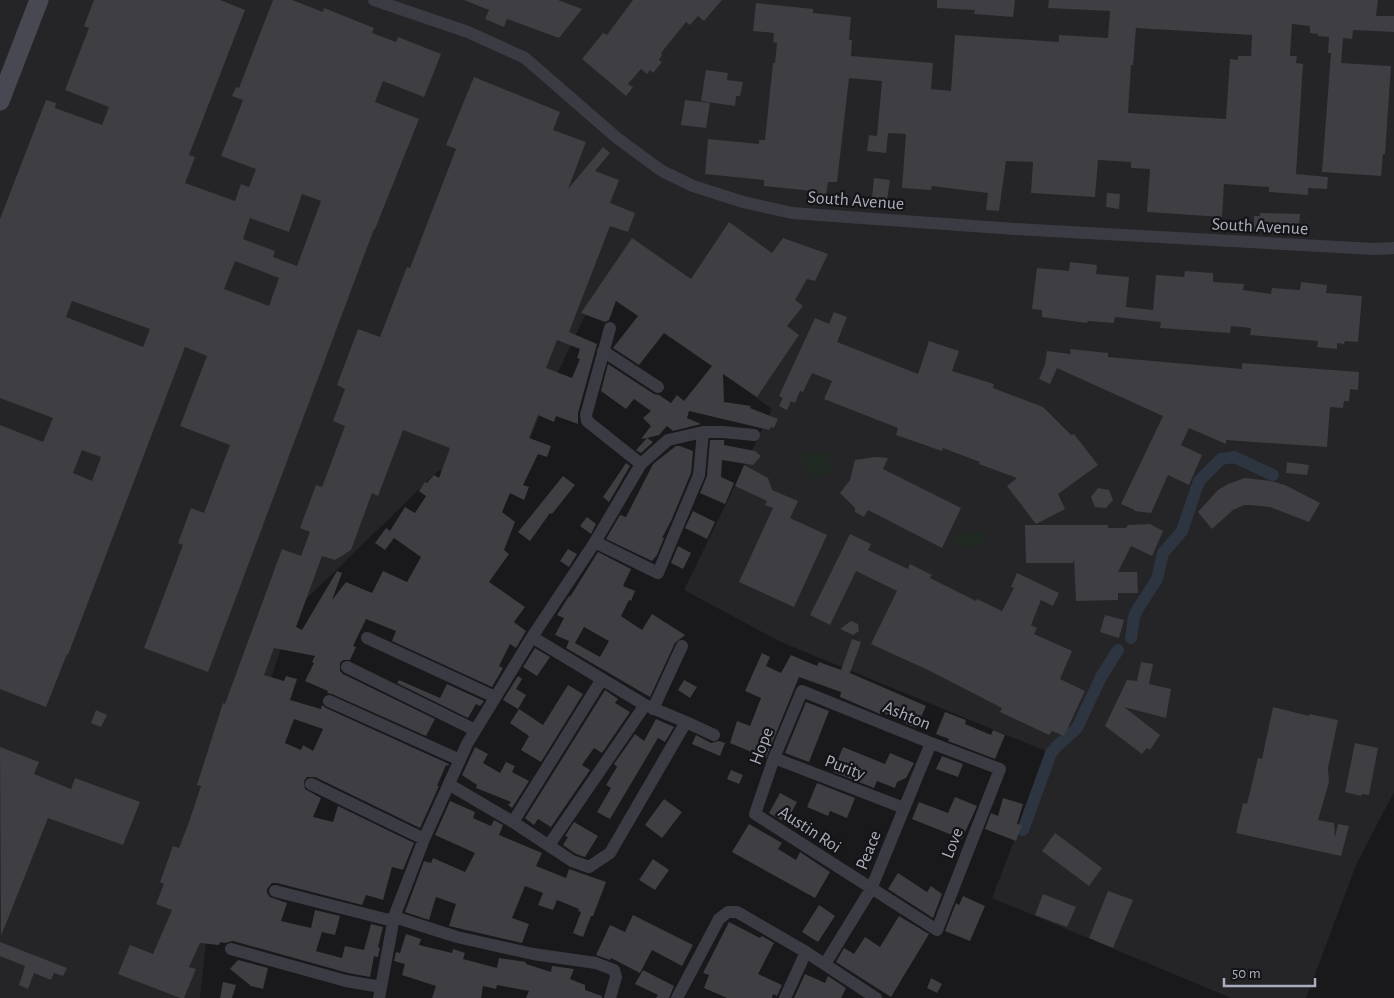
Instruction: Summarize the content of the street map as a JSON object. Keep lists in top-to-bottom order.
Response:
{
  "streets": {
    "street": [
      "South Avenue",
      "Ashton",
      "Hope",
      "Purity",
      "Austin Roi",
      "Love",
      "Peace"
    ]
  },
  "crossings": [
    ["Ashton", "Hope"],
    ["Ashton", "Love"],
    ["Ashton", "Peace"],
    ["Hope", "Purity"],
    ["Hope", "Austin Roi"],
    ["Purity", "Peace"],
    ["Austin Roi", "Love"],
    ["Austin Roi", "Peace"],
    ["Love", "Peace"]
  ],
  "scale_bar": "50 m"
}
